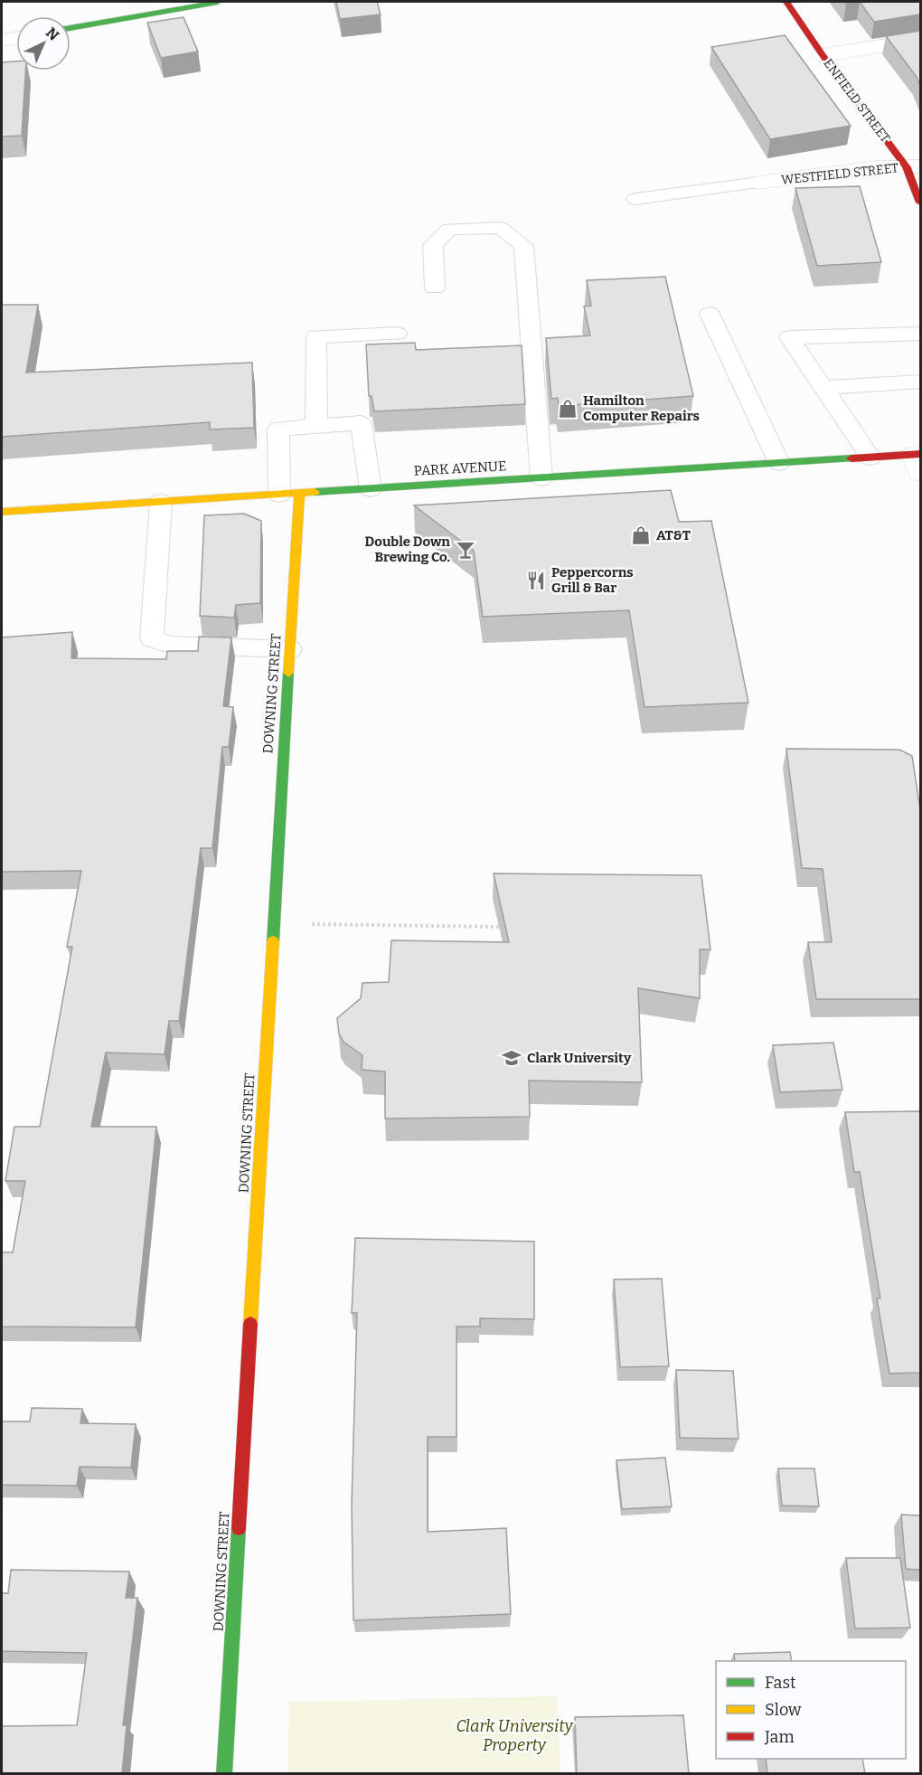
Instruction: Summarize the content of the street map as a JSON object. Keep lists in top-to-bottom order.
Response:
{
  "streets": {
    "main road": ["ENFIELD STREET", "PARK AVENUE", "DOWNING STREET"],
    "street": ["WESTFIELD STREET"]
  },
  "crossings": [
    ["ENFIELD STREET", "WESTFIELD STREET"],
    ["PARK AVENUE", "DOWNING STREET"]
  ],
  "parks": ["Clark University Property"],
  "places": {
    "shop": ["Hamilton Computer Repairs", "AT&T"],
    "bar": ["Double Down Brewing Co."],
    "restaurant": ["Peppercorns Grill & Bar"],
    "school or university": ["Clark University"]
  },
  "legend": ["Fast", "Slow", "Jam"],
  "north": "top right"
}
